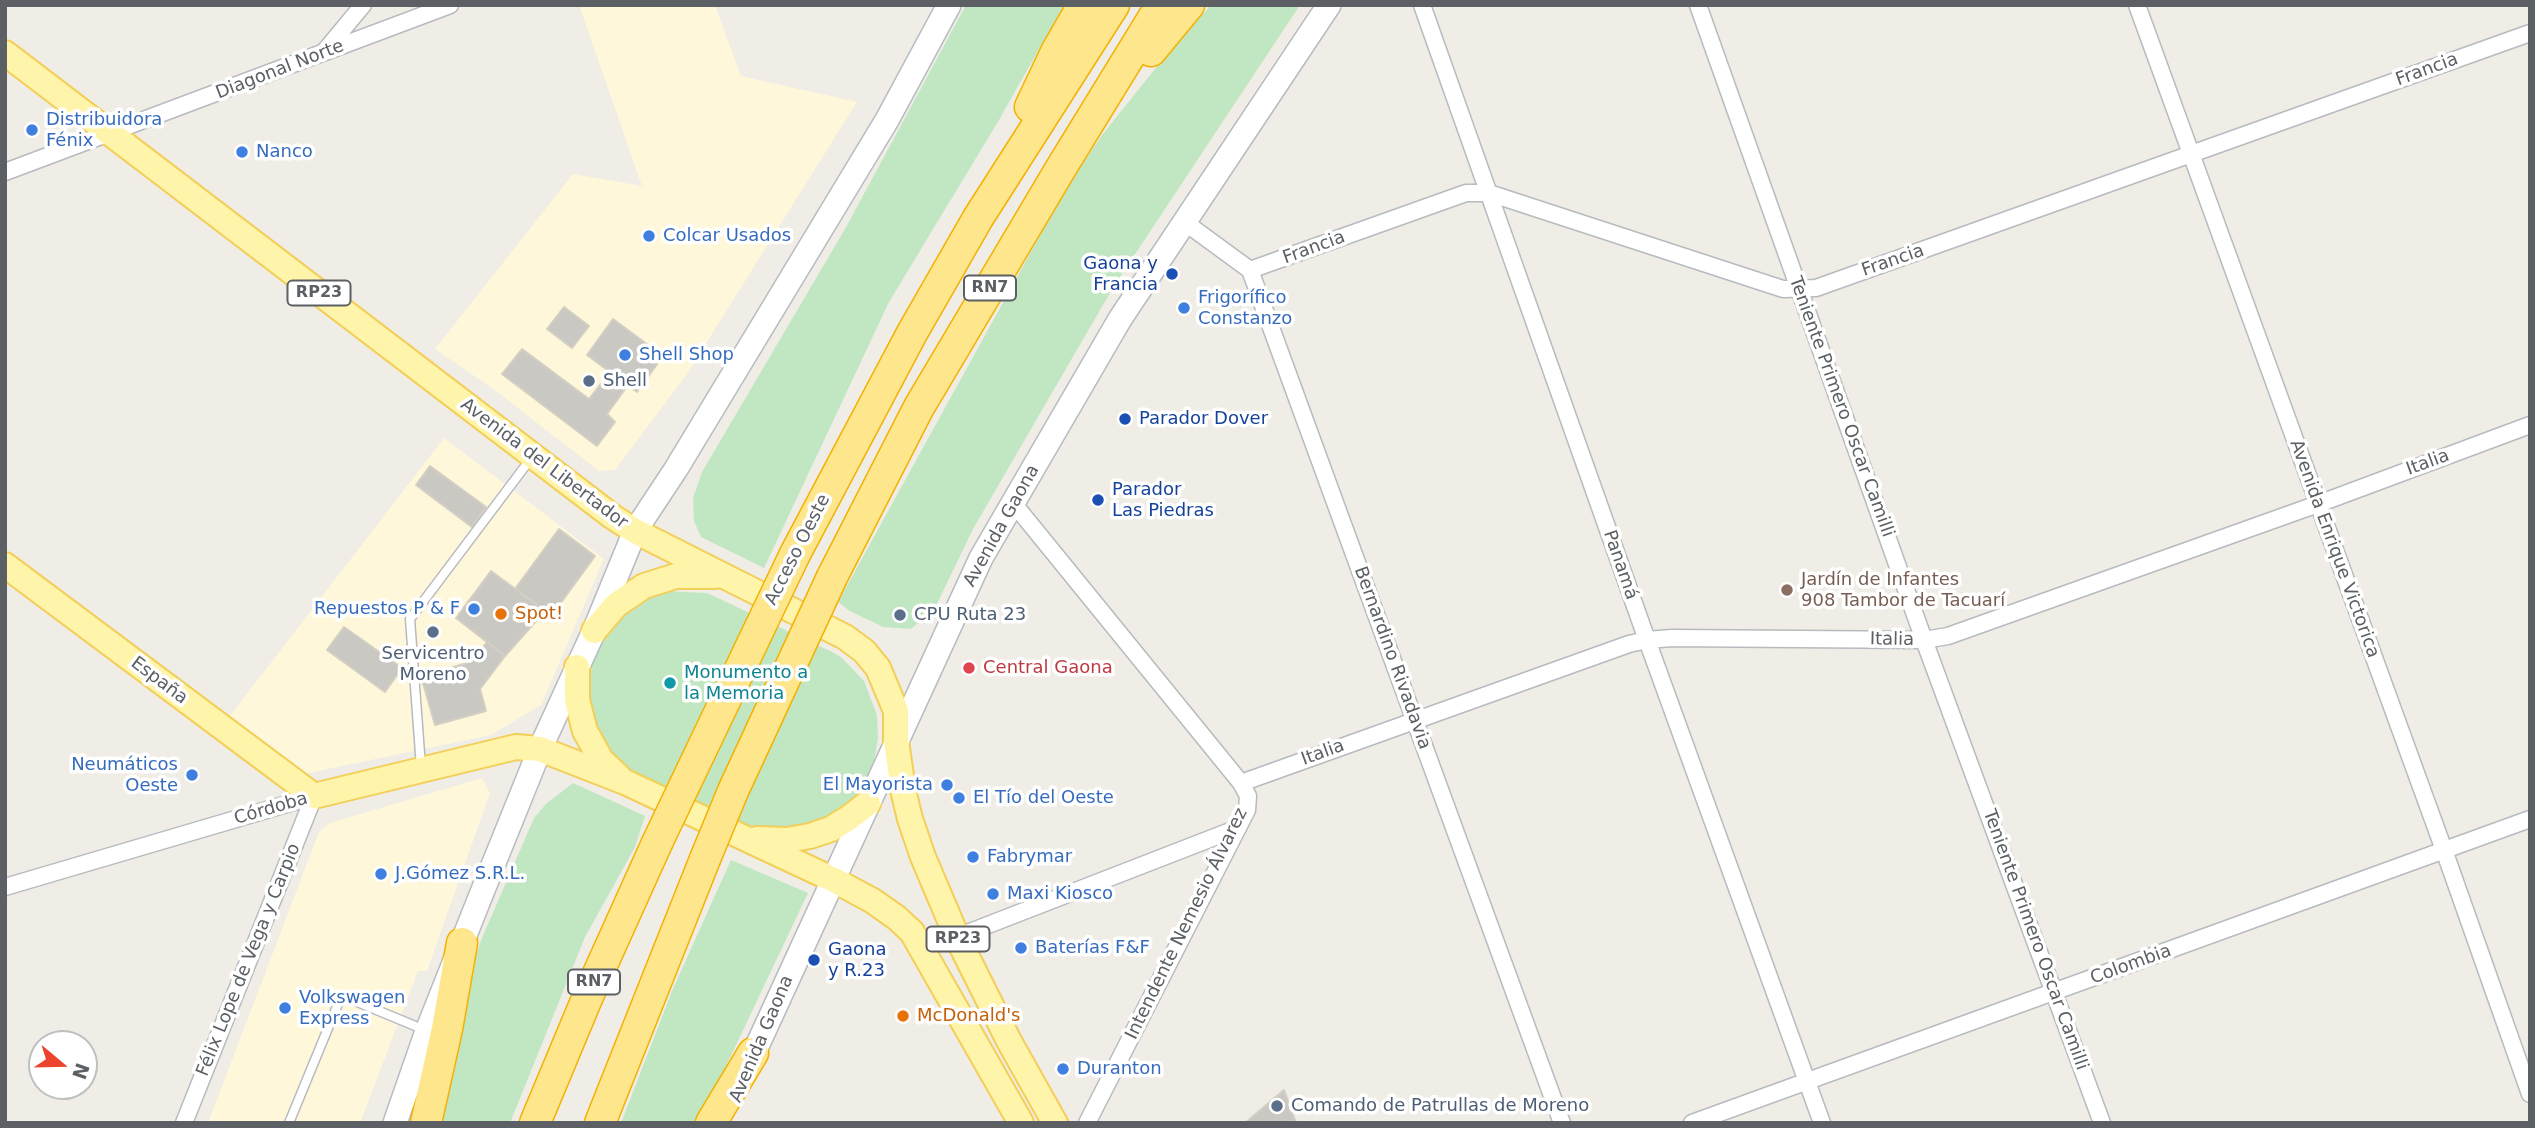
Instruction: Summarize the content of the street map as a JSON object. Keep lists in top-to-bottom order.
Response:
{
  "streets": {
    "highway": ["RN7", "Acceso Oeste"],
    "main road": [
      "RP23",
      "Avenida del Libertador",
      "Avenida Gaona",
      "España",
      "Córdoba"
    ],
    "street": [
      "Diagonal Norte",
      "Francia",
      "Teniente Primero Oscar Camilli",
      "Italia",
      "Avenida Enrique Victorica",
      "Panamá",
      "Bernardino Rivadavia",
      "Intendente Nemesio Álvarez",
      "Félix Lope de Vega y Carpio",
      "Colombia"
    ]
  },
  "crossings": [
    ["Diagonal Norte", "Avenida del Libertador"],
    ["Francia", "Teniente Primero Oscar Camilli"],
    ["Francia", "Avenida Enrique Victorica"],
    ["Francia", "Panamá"],
    ["Francia", "Bernardino Rivadavia"],
    ["RP23", "Avenida Gaona"],
    ["RP23", "Córdoba"],
    ["Teniente Primero Oscar Camilli", "Italia"],
    ["Teniente Primero Oscar Camilli", "Colombia"],
    ["Italia", "Avenida Enrique Victorica"],
    ["Italia", "Panamá"],
    ["Italia", "Bernardino Rivadavia"],
    ["Italia", "Intendente Nemesio Álvarez"],
    ["Avenida del Libertador", "Avenida Gaona"],
    ["Avenida Gaona", "Intendente Nemesio Álvarez"],
    ["Avenida Enrique Victorica", "Colombia"],
    ["Panamá", "Colombia"],
    ["España", "Córdoba"],
    ["España", "Félix Lope de Vega y Carpio"],
    ["Córdoba", "Félix Lope de Vega y Carpio"]
  ],
  "places": [
    "Distribuidora Fénix",
    "Nanco",
    "Colcar Usados",
    "Gaona y Francia",
    "Frigorífico Constanzo",
    "Shell Shop",
    "Shell",
    "Parador Dover",
    "Parador Las Piedras",
    "Jardín de Infantes 908 Tambor de Tacuarí",
    "Repuestos P & F",
    "Spot!",
    "CPU Ruta 23",
    "Servicentro Moreno",
    "Central Gaona",
    "Monumento a la Memoria",
    "Neumáticos Oeste",
    "El Mayorista",
    "El Tío del Oeste",
    "Fabrymar",
    "J.Gómez S.R.L.",
    "Maxi Kiosco",
    "Baterías F&F",
    "Gaona y R.23",
    "Volkswagen Express",
    "McDonald's",
    "Duranton",
    "Comando de Patrullas de Moreno"
  ],
  "north": "right"
}
